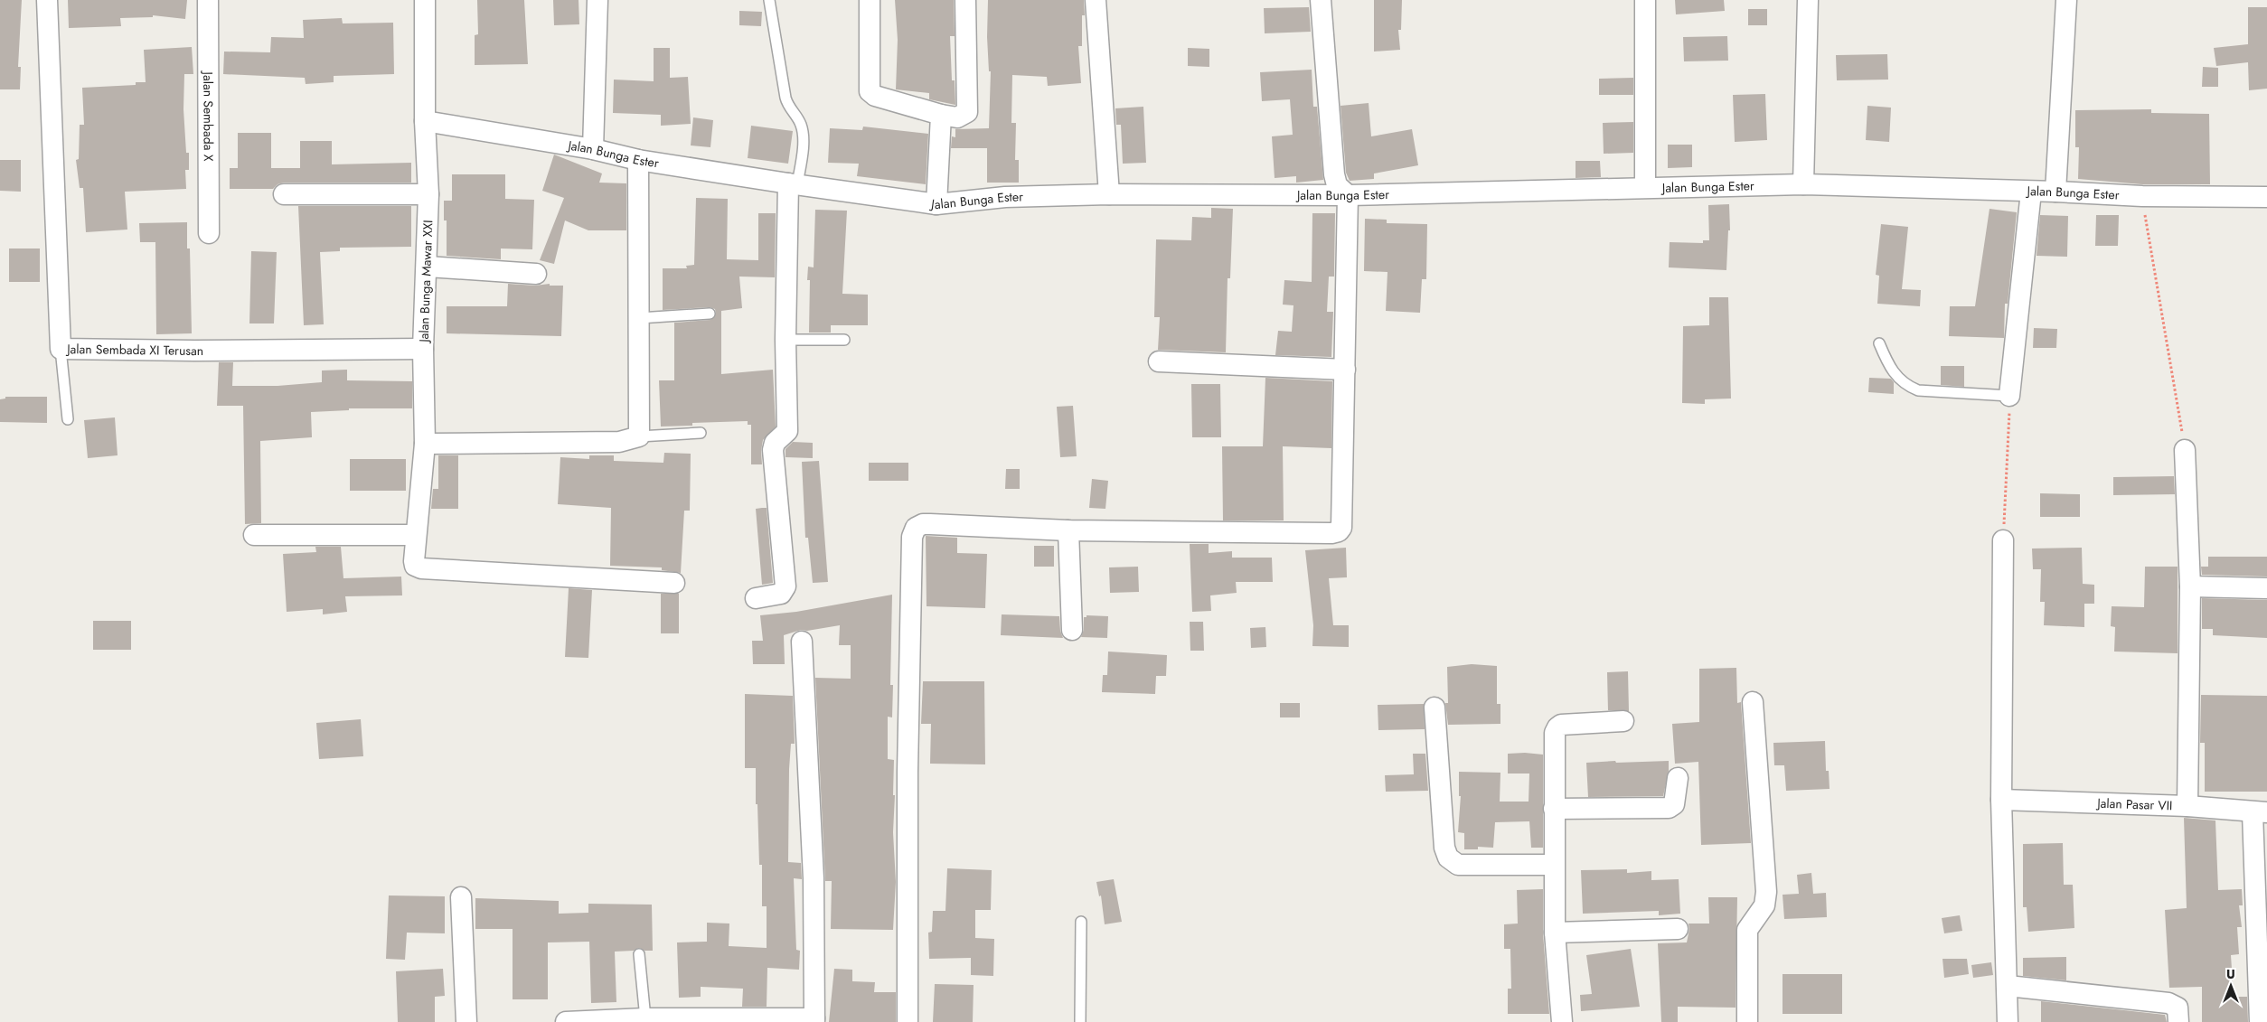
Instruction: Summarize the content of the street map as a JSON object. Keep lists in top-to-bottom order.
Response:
{
  "streets": {
    "street": [
      "Jalan Sembada X",
      "Jalan Bunga Ester",
      "Jalan Bunga Mawar XXI",
      "Jalan Sembada XI Terusan",
      "Jalan Pasar VII"
    ]
  },
  "crossings": [
    ["Jalan Bunga Ester", "Jalan Bunga Mawar XXI"],
    ["Jalan Bunga Mawar XXI", "Jalan Sembada XI Terusan"]
  ],
  "north": "top"
}
